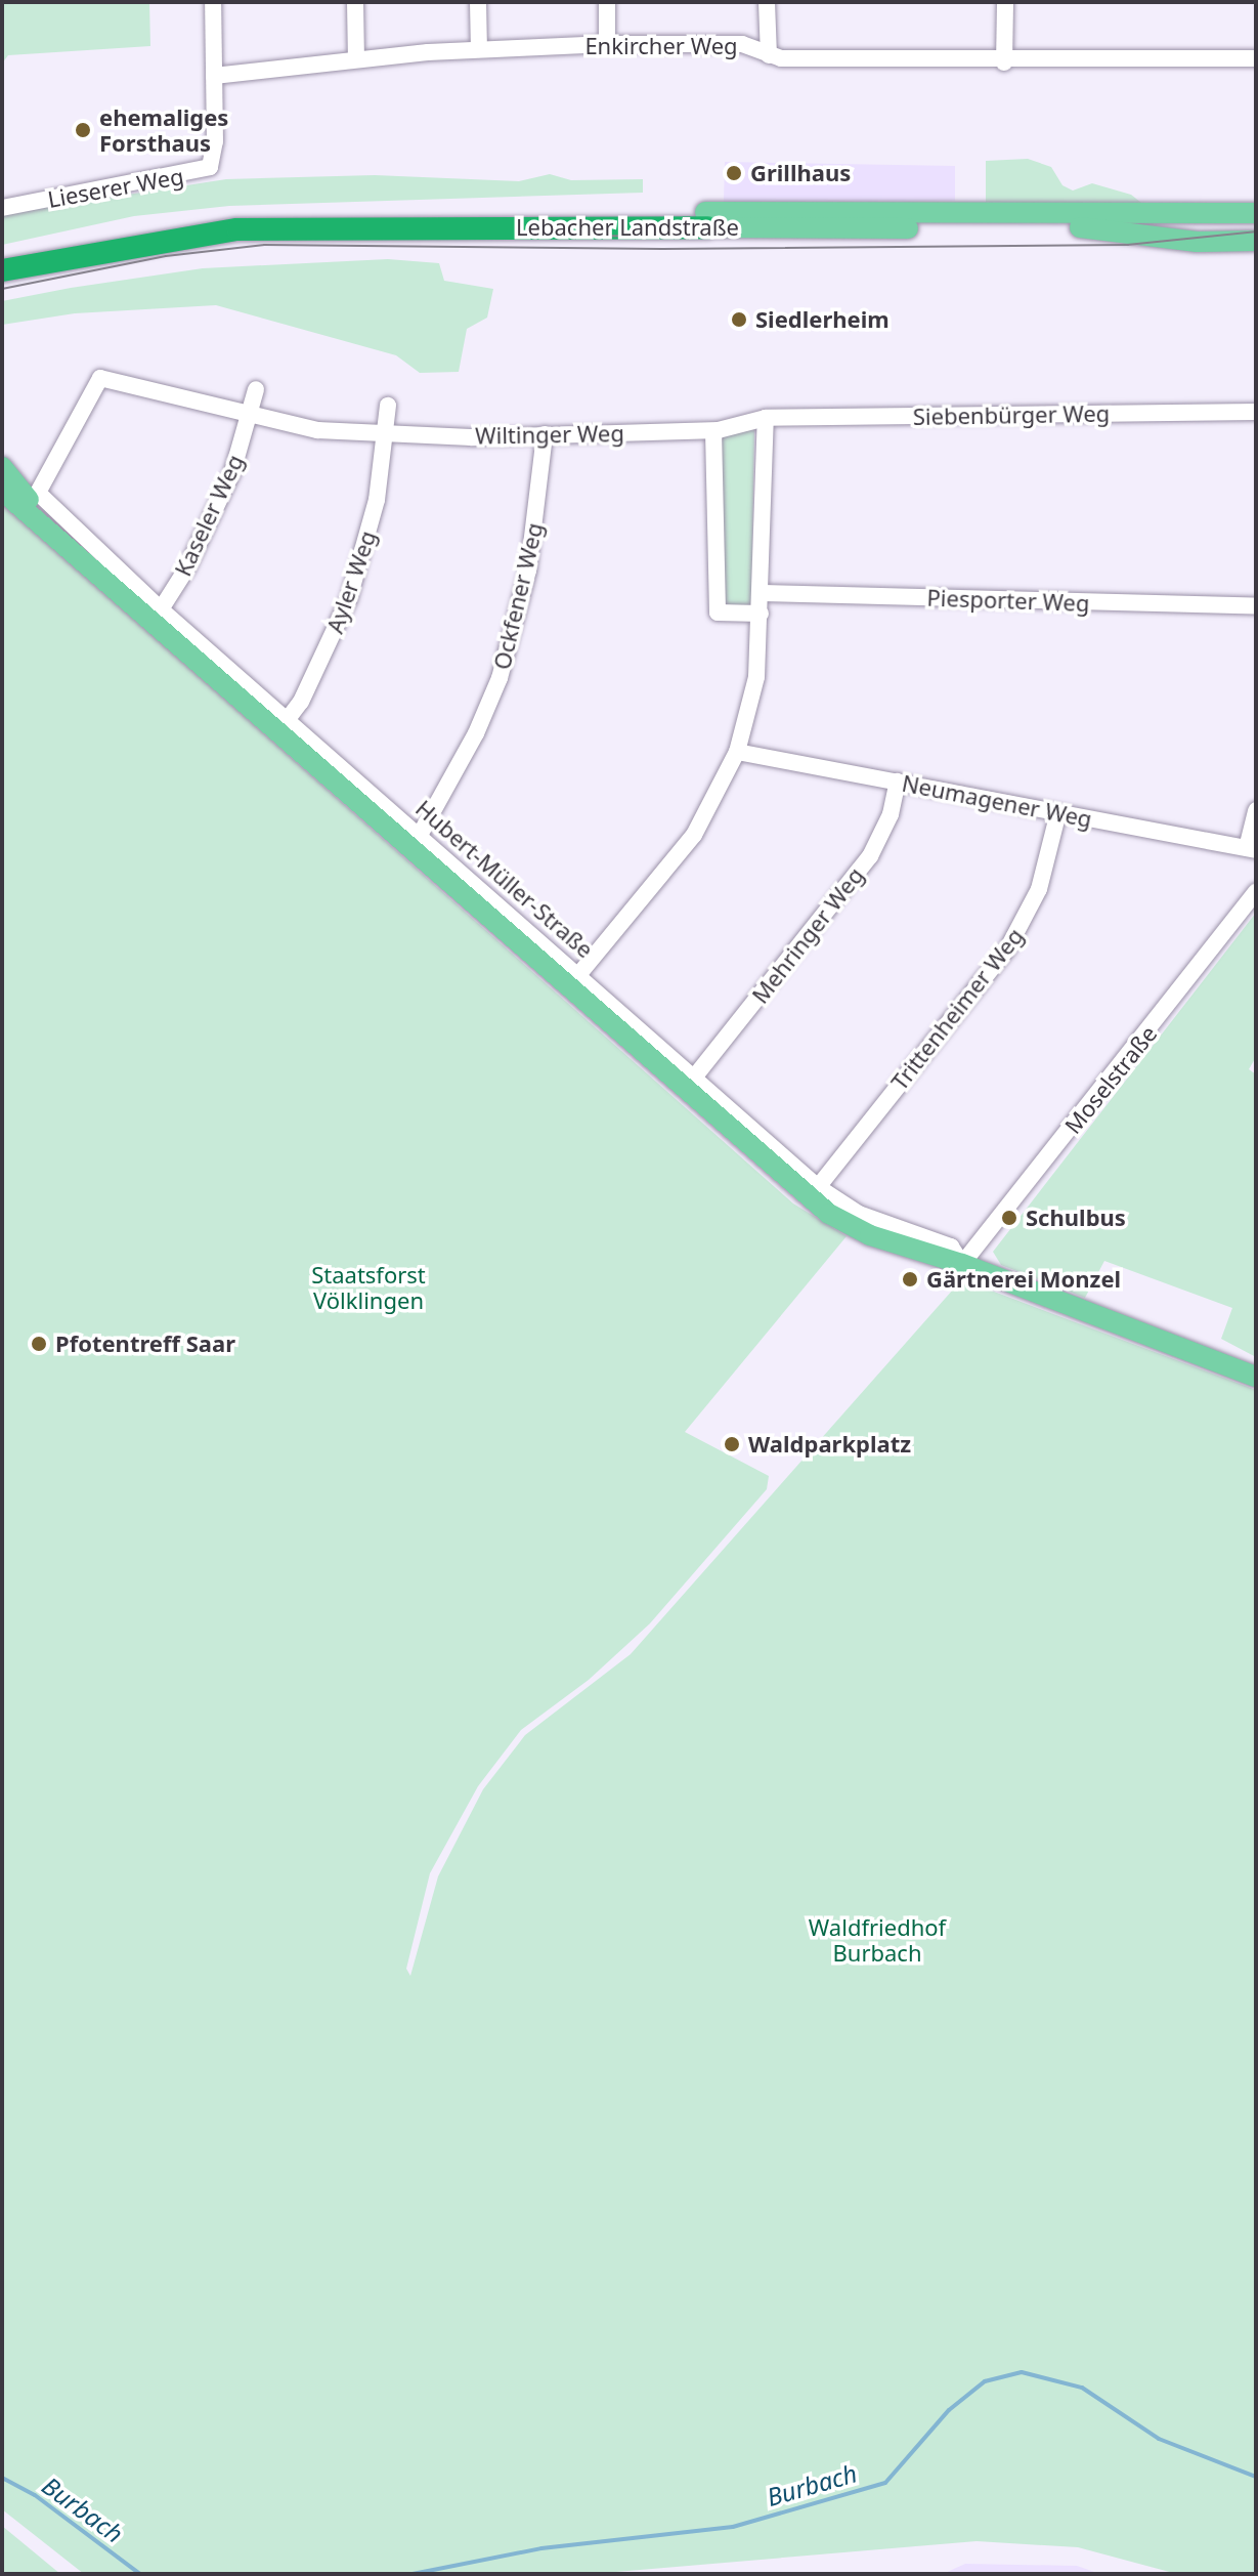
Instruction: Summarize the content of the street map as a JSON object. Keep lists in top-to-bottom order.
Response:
{
  "streets": {
    "highway": ["Lebacher Landstraße"],
    "main road": ["Hubert-Müller-Straße"],
    "street": [
      "Enkircher Weg",
      "Lieserer Weg",
      "Siebenbürger Weg",
      "Wiltinger Weg",
      "Kaseler Weg",
      "Ayler Weg",
      "Ockfener Weg",
      "Piesporter Weg",
      "Neumagener Weg",
      "Mehringer Weg",
      "Trittenheimer Weg",
      "Moselstraße"
    ]
  },
  "crossings": [
    ["Enkircher Weg", "Lieserer Weg"],
    ["Siebenbürger Weg", "Wiltinger Weg"],
    ["Wiltinger Weg", "Kaseler Weg"],
    ["Wiltinger Weg", "Ayler Weg"],
    ["Wiltinger Weg", "Ockfener Weg"],
    ["Wiltinger Weg", "Hubert-Müller-Straße"],
    ["Kaseler Weg", "Hubert-Müller-Straße"],
    ["Ayler Weg", "Hubert-Müller-Straße"],
    ["Ockfener Weg", "Hubert-Müller-Straße"],
    ["Neumagener Weg", "Mehringer Weg"],
    ["Neumagener Weg", "Trittenheimer Weg"],
    ["Hubert-Müller-Straße", "Mehringer Weg"],
    ["Hubert-Müller-Straße", "Trittenheimer Weg"],
    ["Hubert-Müller-Straße", "Moselstraße"]
  ],
  "water": ["Burbach"],
  "parks": ["Staatsforst Völklingen", "Waldfriedhof Burbach"],
  "places": [
    "ehemaliges Forsthaus",
    "Grillhaus",
    "Siedlerheim",
    "Schulbus",
    "Gärtnerei Monzel",
    "Pfotentreff Saar",
    "Waldparkplatz"
  ]
}
